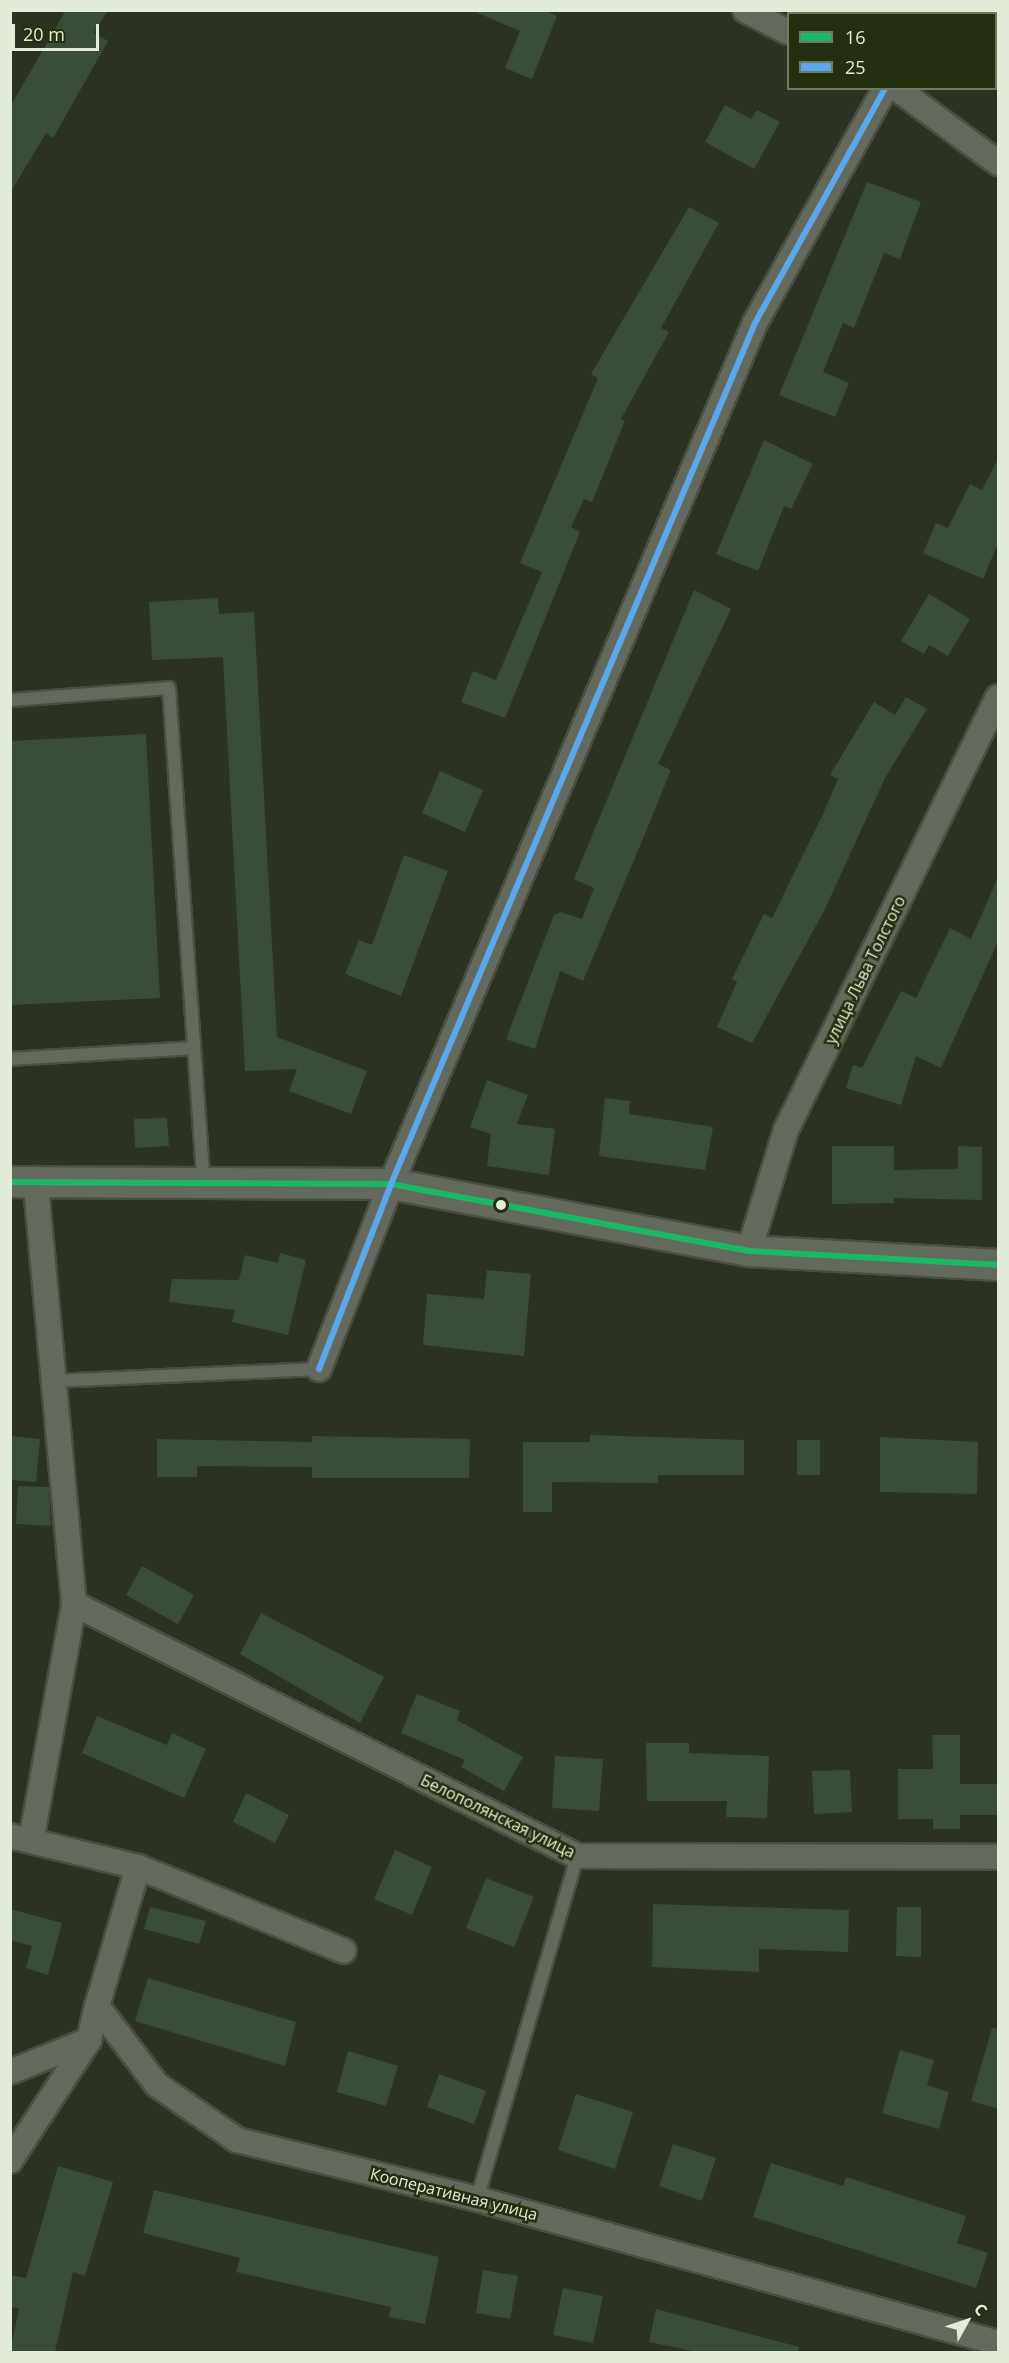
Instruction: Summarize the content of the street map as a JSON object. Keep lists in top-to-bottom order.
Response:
{
  "streets": {
    "street": ["улица Льва Толстого", "Белополянская улица", "Кооперативная улица"]
  },
  "lines": ["transit line 25", "transit line 16"],
  "legend": ["16", "25"],
  "scale_bar": "20 m",
  "north": "top right"
}
